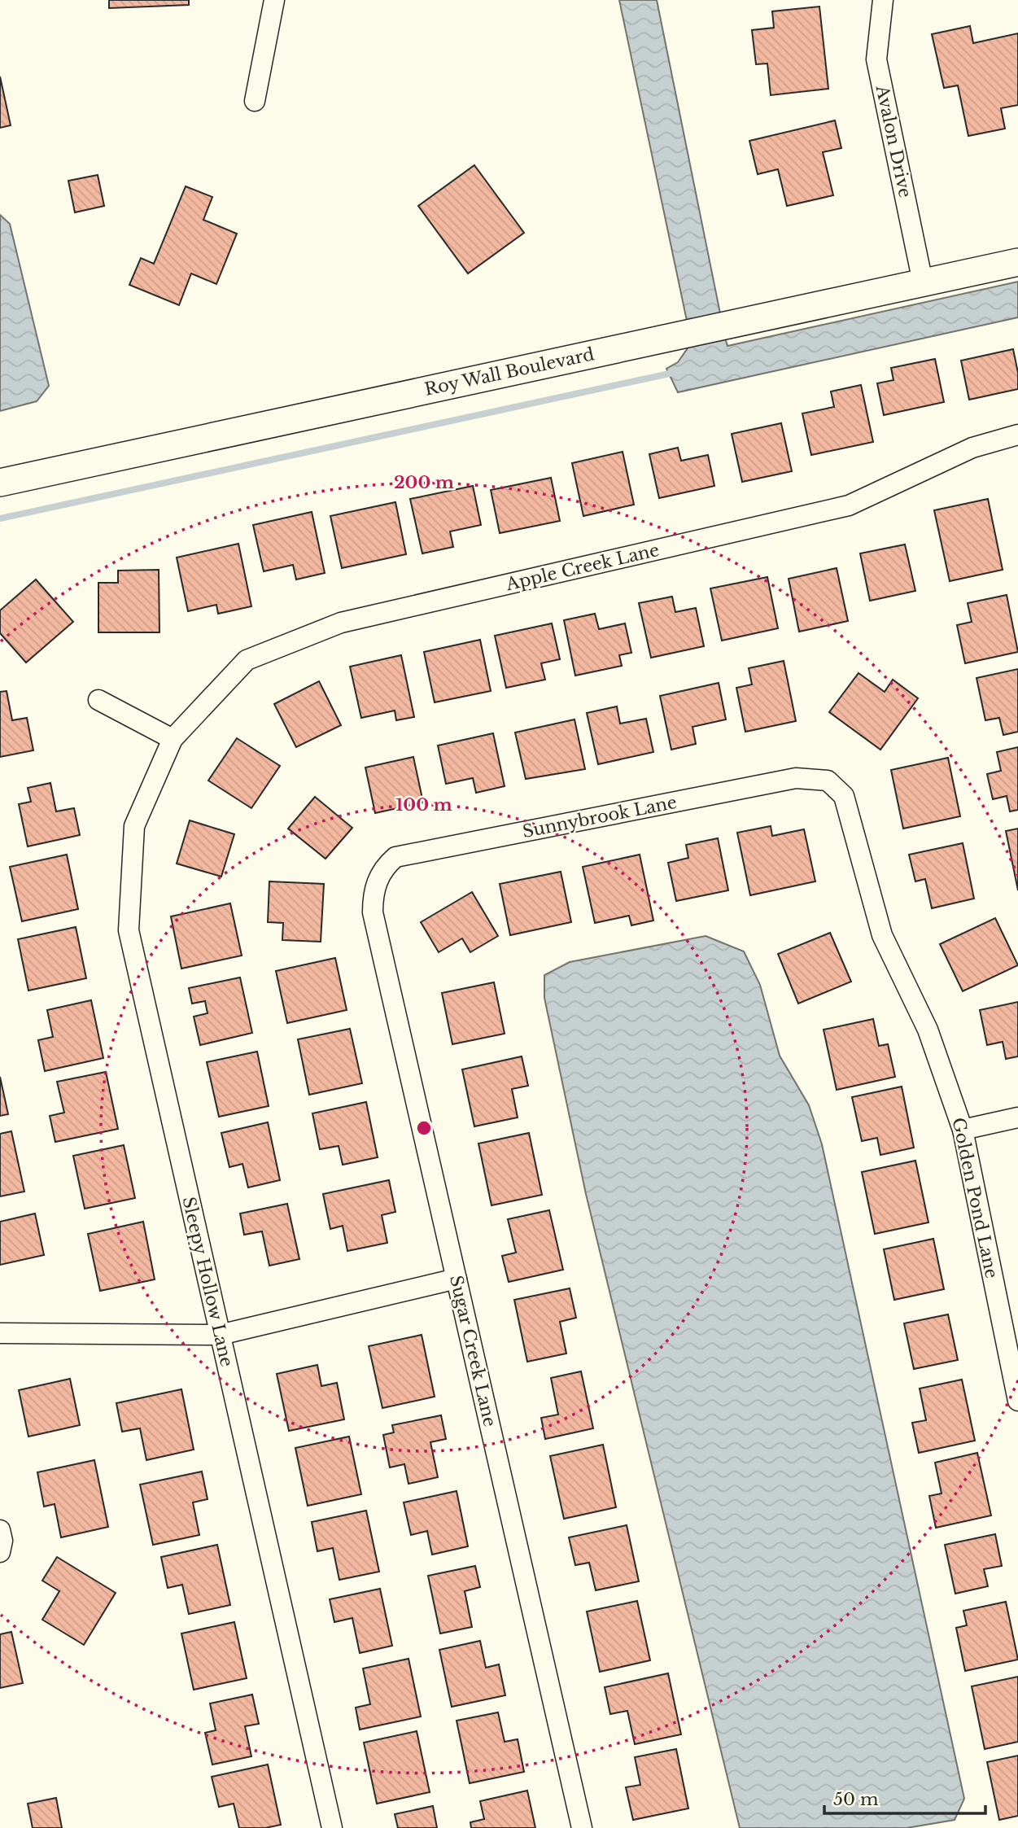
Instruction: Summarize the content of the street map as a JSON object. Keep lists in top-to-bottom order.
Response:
{
  "streets": {
    "street": [
      "Avalon Drive",
      "Roy Wall Boulevard",
      "Apple Creek Lane",
      "Sunnybrook Lane",
      "Golden Pond Lane",
      "Sleepy Hollow Lane",
      "Sugar Creek Lane"
    ]
  },
  "crossings": [
    ["Avalon Drive", "Roy Wall Boulevard"],
    ["Apple Creek Lane", "Sleepy Hollow Lane"],
    ["Sunnybrook Lane", "Golden Pond Lane"],
    ["Sunnybrook Lane", "Sugar Creek Lane"]
  ],
  "scale_bar": "50 m",
  "rings": ["200 m", "100 m"]
}
